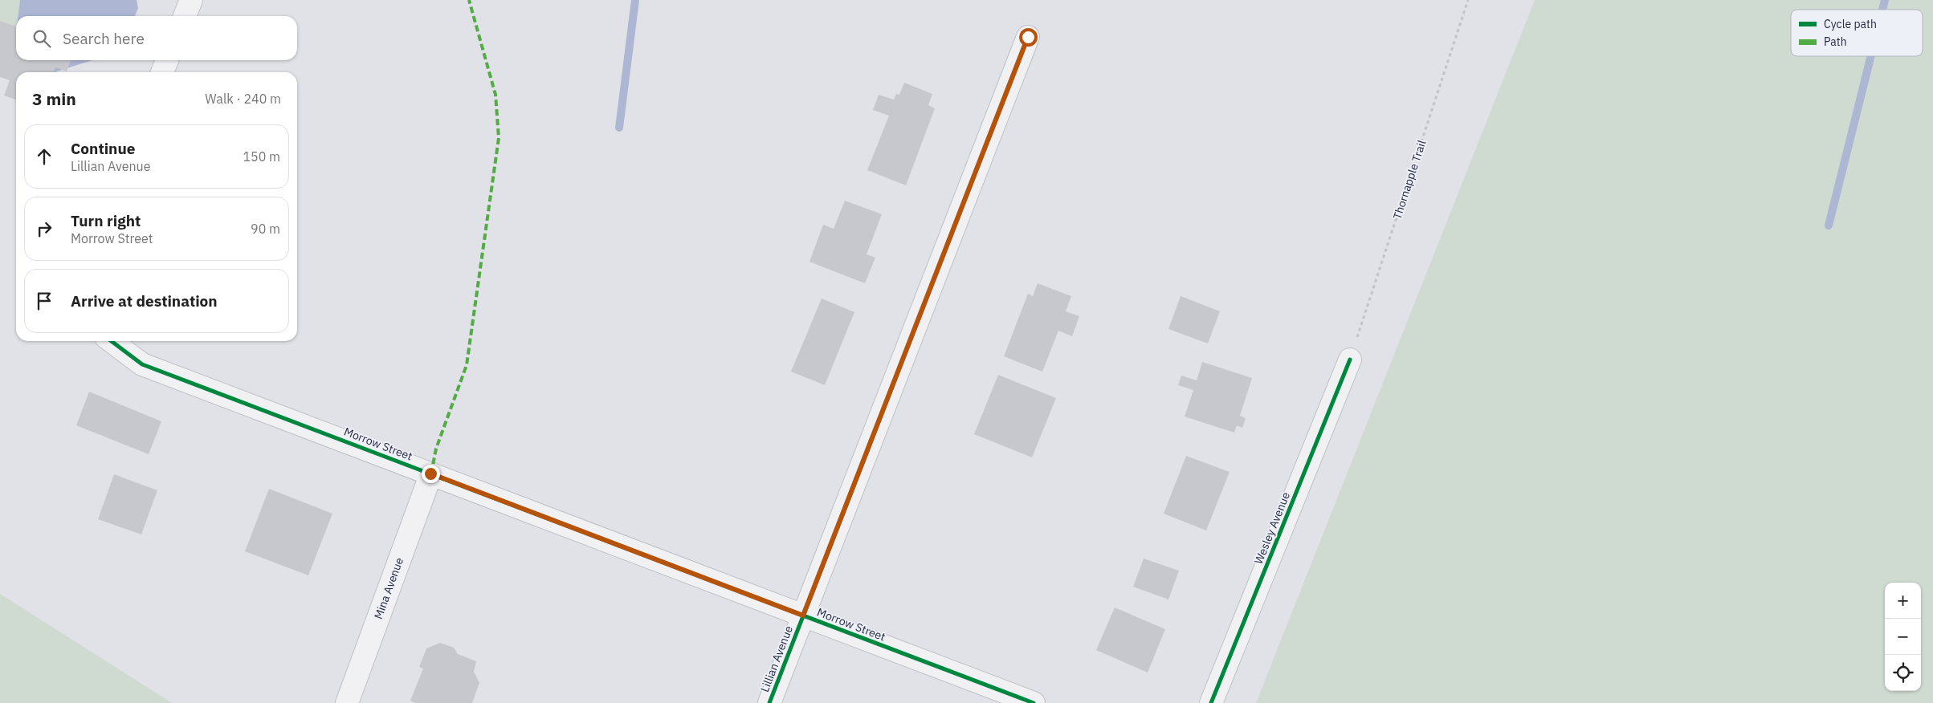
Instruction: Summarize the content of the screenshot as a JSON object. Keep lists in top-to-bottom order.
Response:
{
  "streets": {
    "street": [
      "Morrow Street",
      "Wesley Avenue",
      "Mina Avenue",
      "Lillian Avenue"
    ],
    "path": ["Thornapple Trail"]
  },
  "crossings": [
    ["Thornapple Trail", "Wesley Avenue"],
    ["Morrow Street", "Mina Avenue"],
    ["Morrow Street", "Lillian Avenue"]
  ],
  "legend": ["Cycle path", "Path"],
  "page": {
    "search": "Search here",
    "heading": ["3 min", "Walk · 240 m"],
    "list": [
      ["Continue", "Lillian Avenue", "150 m"],
      ["Turn right", "Morrow Street", "90 m"],
      "Arrive at destination"
    ],
    "map_buttons": ["+", "−"]
  }
}
